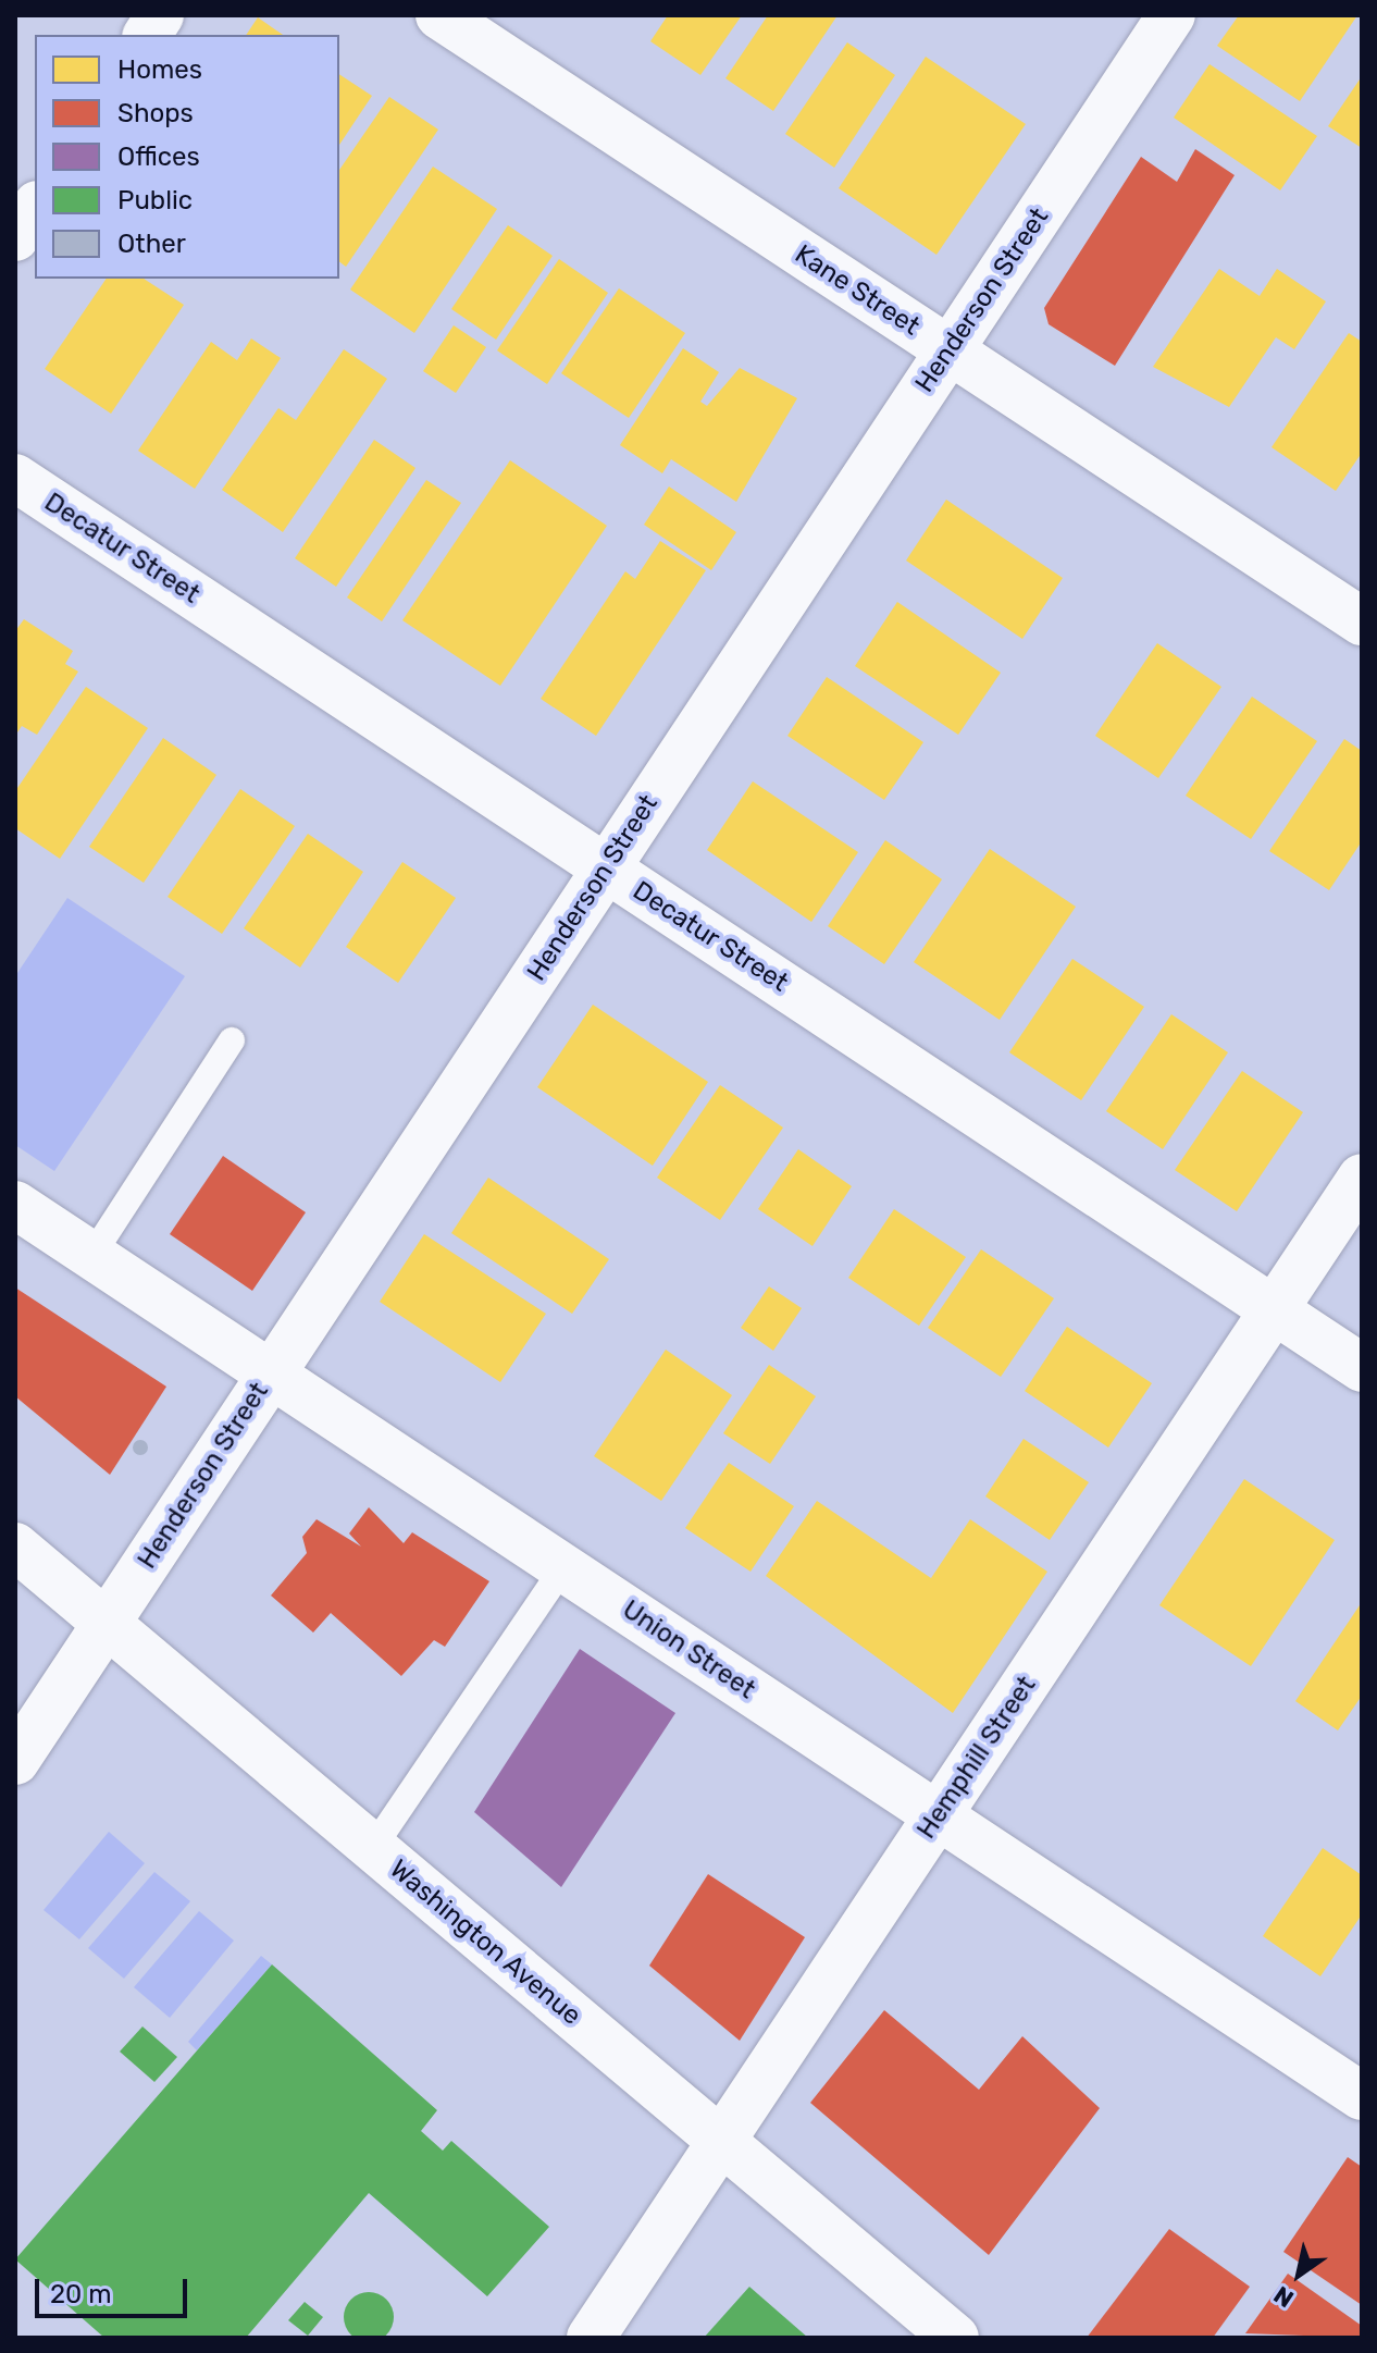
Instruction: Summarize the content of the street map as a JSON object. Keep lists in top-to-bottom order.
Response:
{
  "streets": {
    "street": [
      "Kane Street",
      "Henderson Street",
      "Decatur Street",
      "Union Street",
      "Hemphill Street",
      "Washington Avenue"
    ]
  },
  "crossings": [
    ["Kane Street", "Henderson Street"],
    ["Henderson Street", "Decatur Street"],
    ["Henderson Street", "Union Street"],
    ["Henderson Street", "Washington Avenue"],
    ["Decatur Street", "Hemphill Street"],
    ["Union Street", "Hemphill Street"],
    ["Hemphill Street", "Washington Avenue"]
  ],
  "legend": [
    "Homes",
    "Shops",
    "Offices",
    "Public",
    "Other"
  ],
  "scale_bar": "20 m",
  "north": "bottom left"
}
